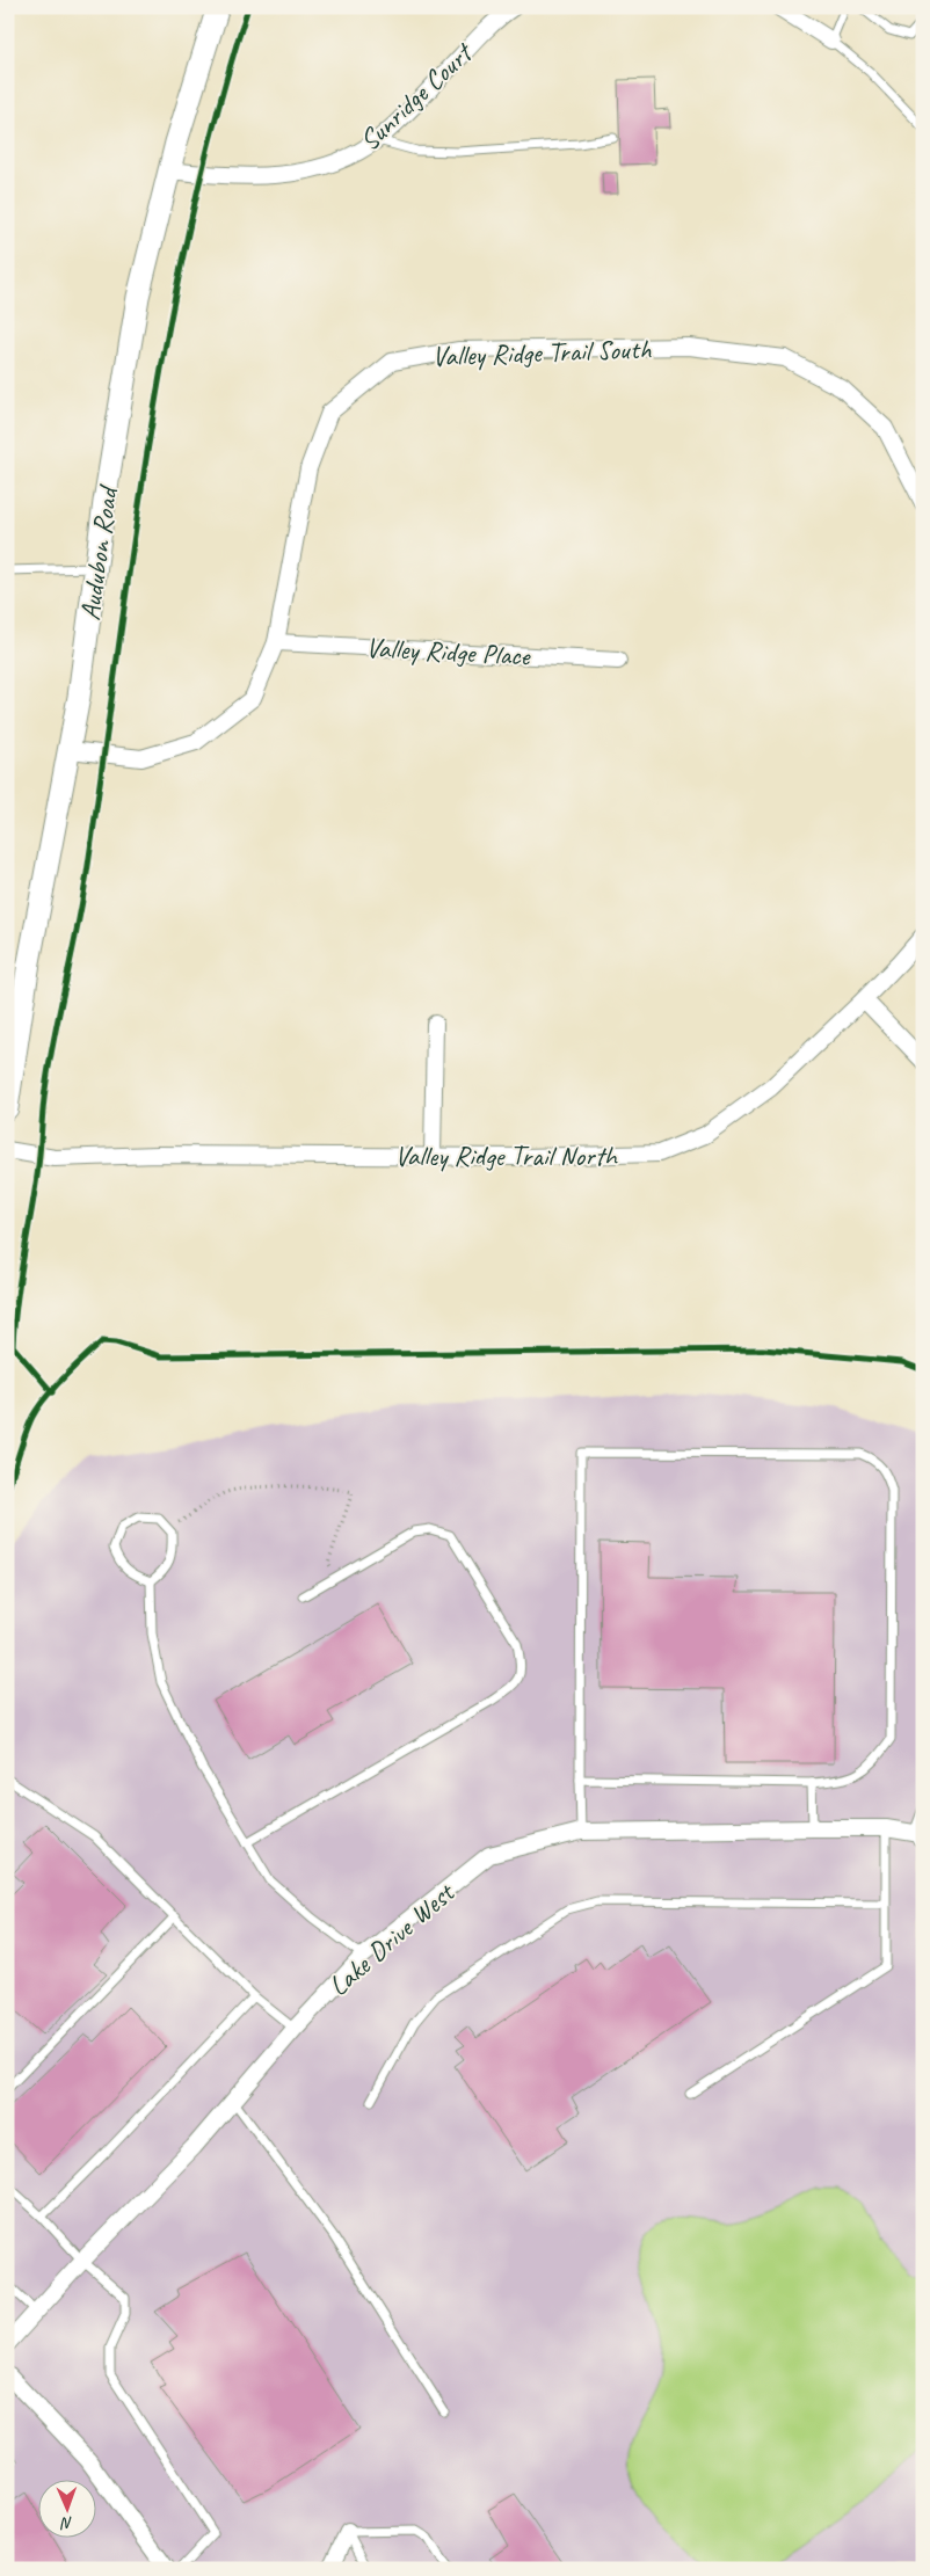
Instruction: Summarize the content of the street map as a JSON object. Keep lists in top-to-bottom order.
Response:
{
  "streets": {
    "street": [
      "Sunridge Court",
      "Valley Ridge Trail South",
      "Audubon Road",
      "Valley Ridge Place",
      "Valley Ridge Trail North",
      "Lake Drive West"
    ]
  },
  "crossings": [
    ["Sunridge Court", "Audubon Road"],
    ["Valley Ridge Trail South", "Audubon Road"],
    ["Valley Ridge Trail South", "Valley Ridge Place"]
  ],
  "north": "bottom"
}
